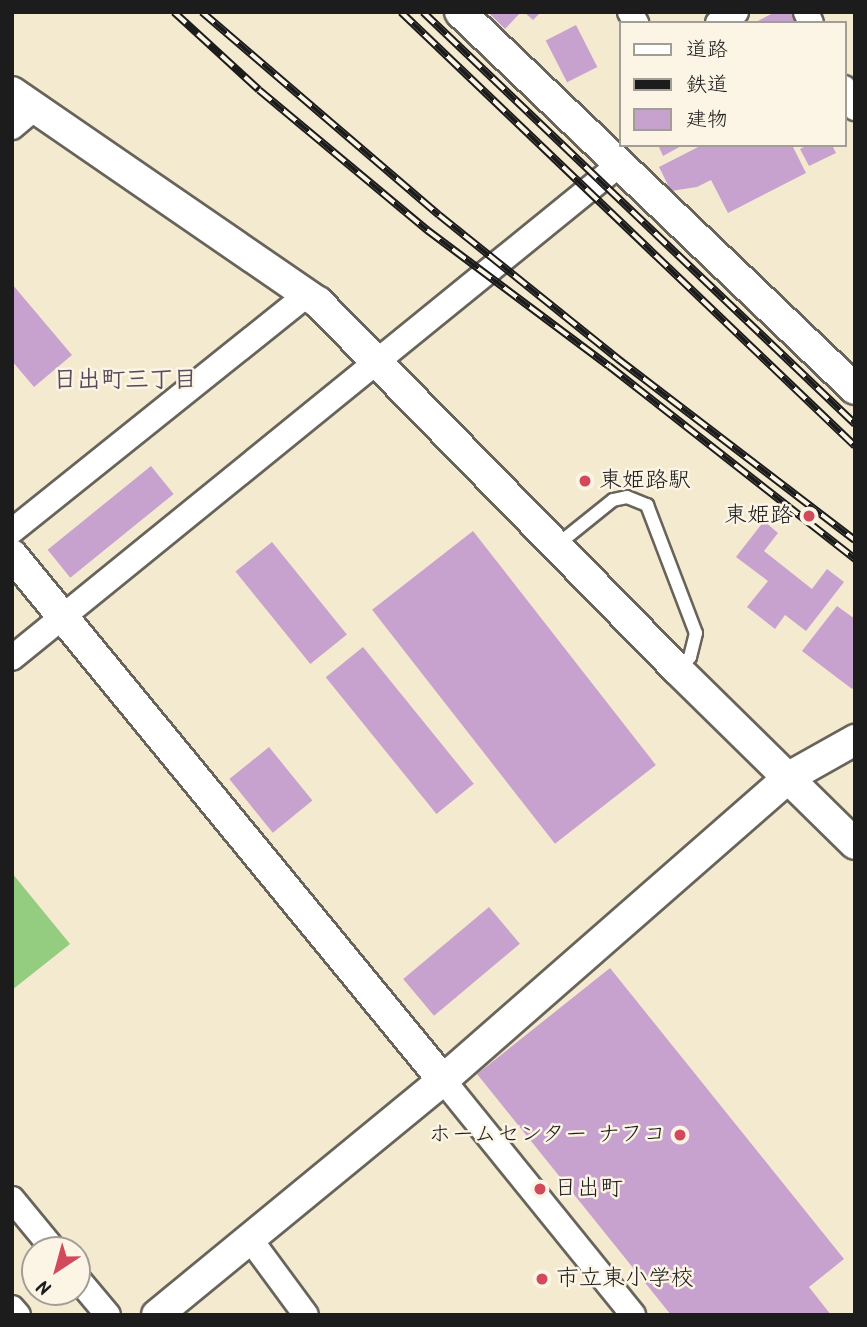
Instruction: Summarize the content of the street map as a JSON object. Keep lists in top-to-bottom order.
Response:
{
  "districts": ["日出町三丁目"],
  "places": [
    "東姫路駅",
    "東姫路",
    "ホームセンター ナフコ",
    "日出町",
    "市立東小学校"
  ],
  "legend": ["道路", "鉄道", "建物"],
  "north": "bottom left"
}
